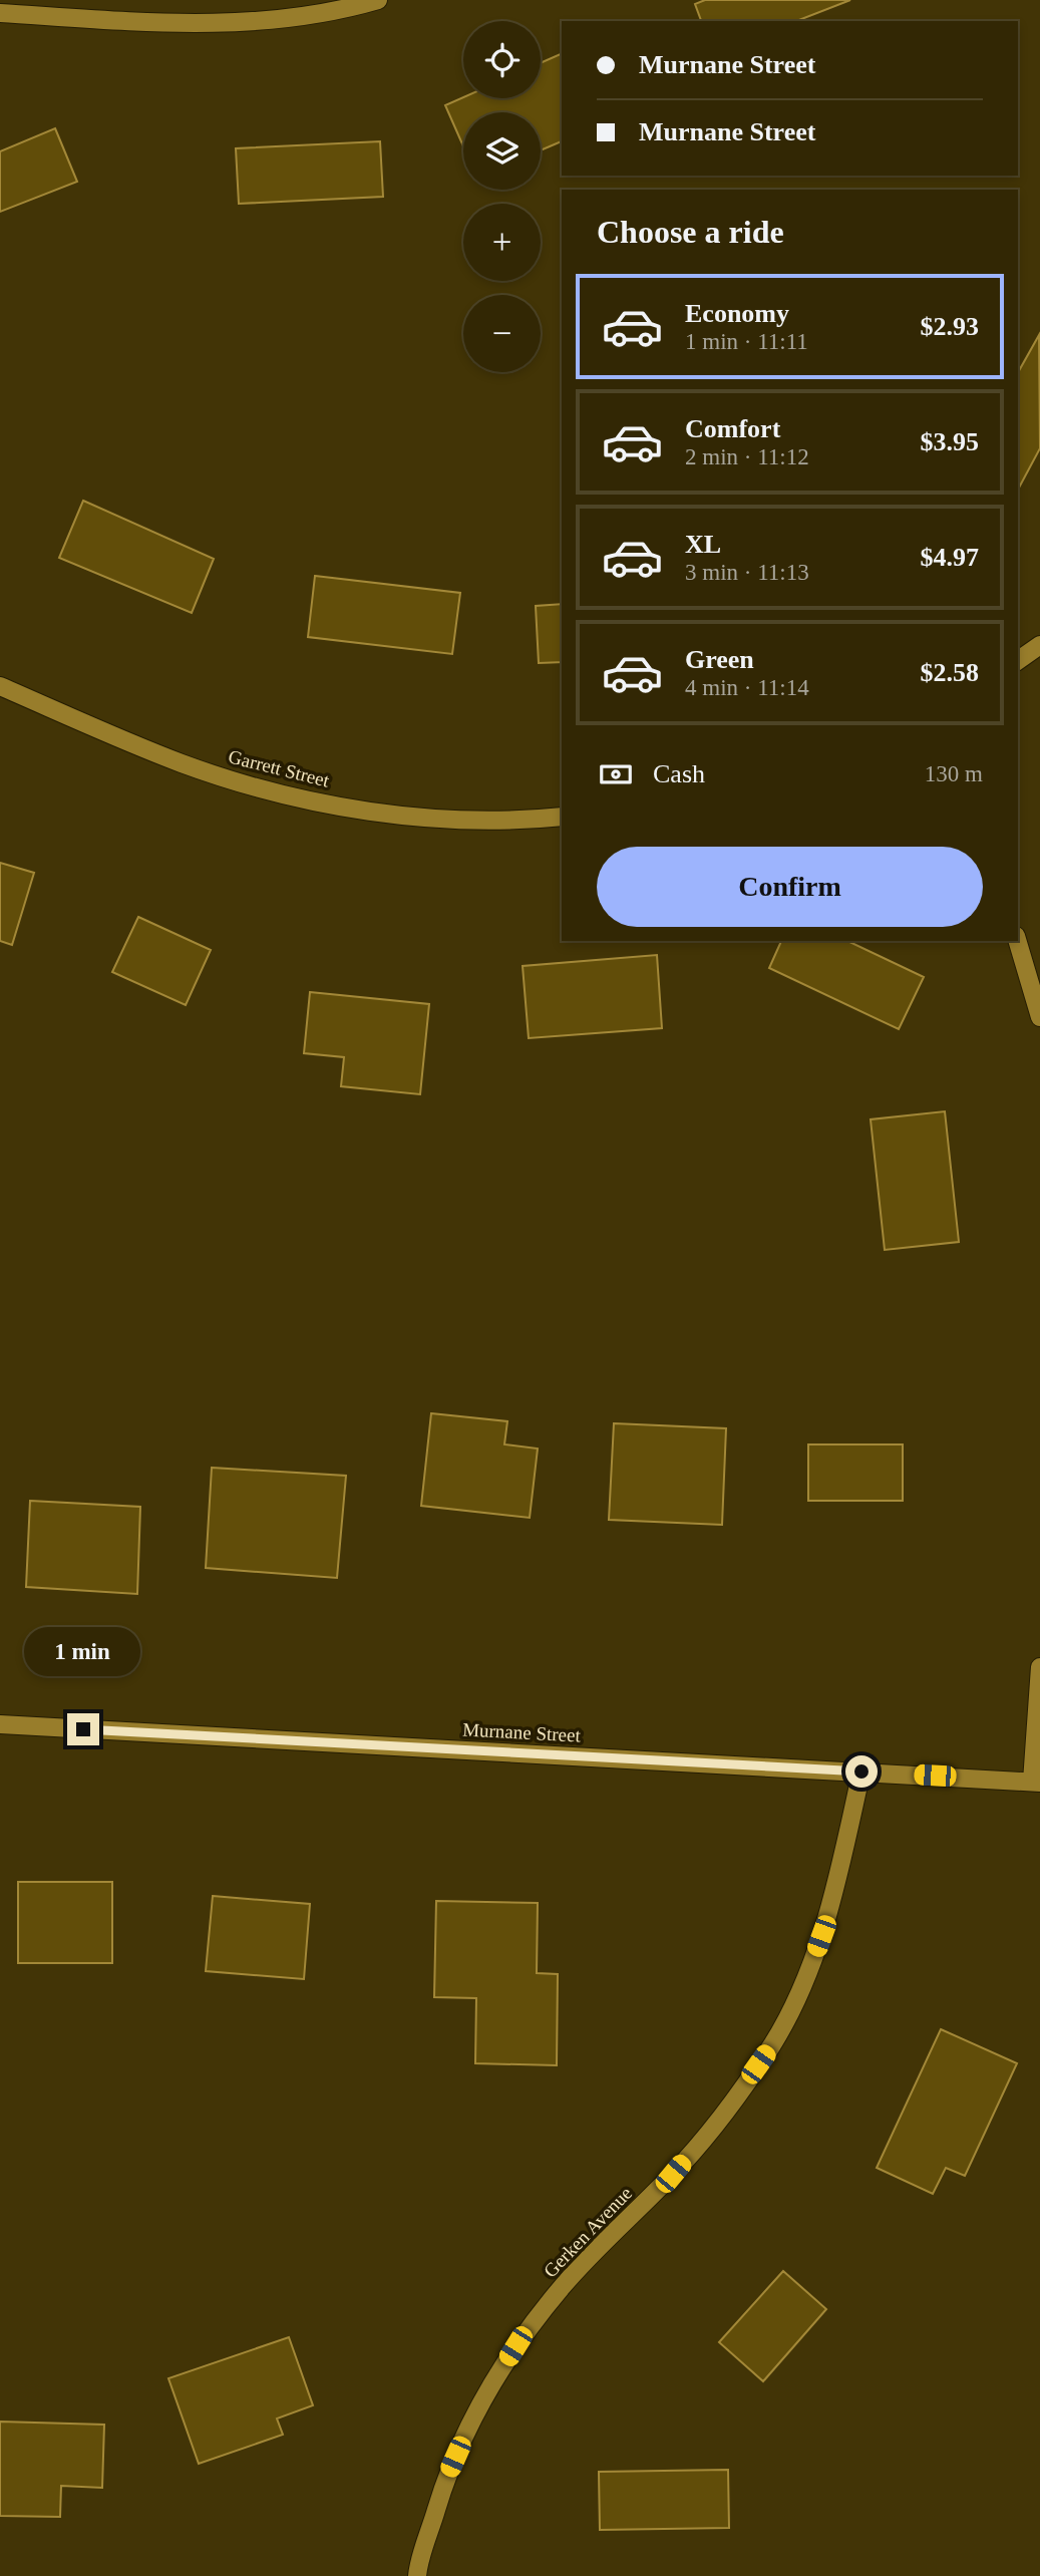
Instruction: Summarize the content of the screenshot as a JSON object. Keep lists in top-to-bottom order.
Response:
{
  "streets": {
    "street": ["Garrett Street", "Murnane Street", "Gerken Avenue"]
  },
  "crossings": [
    ["Murnane Street", "Gerken Avenue"]
  ],
  "page": {
    "map_buttons": ["+", "−"],
    "banner": ["Murnane Street", "Murnane Street"],
    "heading": "Choose a ride",
    "list": [
      {
        "name": "Economy",
        "note": "1 min · 11:11",
        "value": "$2.93"
      },
      {
        "name": "Comfort",
        "note": "2 min · 11:12",
        "value": "$3.95"
      },
      {
        "name": "XL",
        "note": "3 min · 11:13",
        "value": "$4.97"
      },
      {
        "name": "Green",
        "note": "4 min · 11:14",
        "value": "$2.58"
      }
    ],
    "pay": ["Cash", "130 m"],
    "buttons": "Confirm",
    "bubble": "1 min"
  }
}
